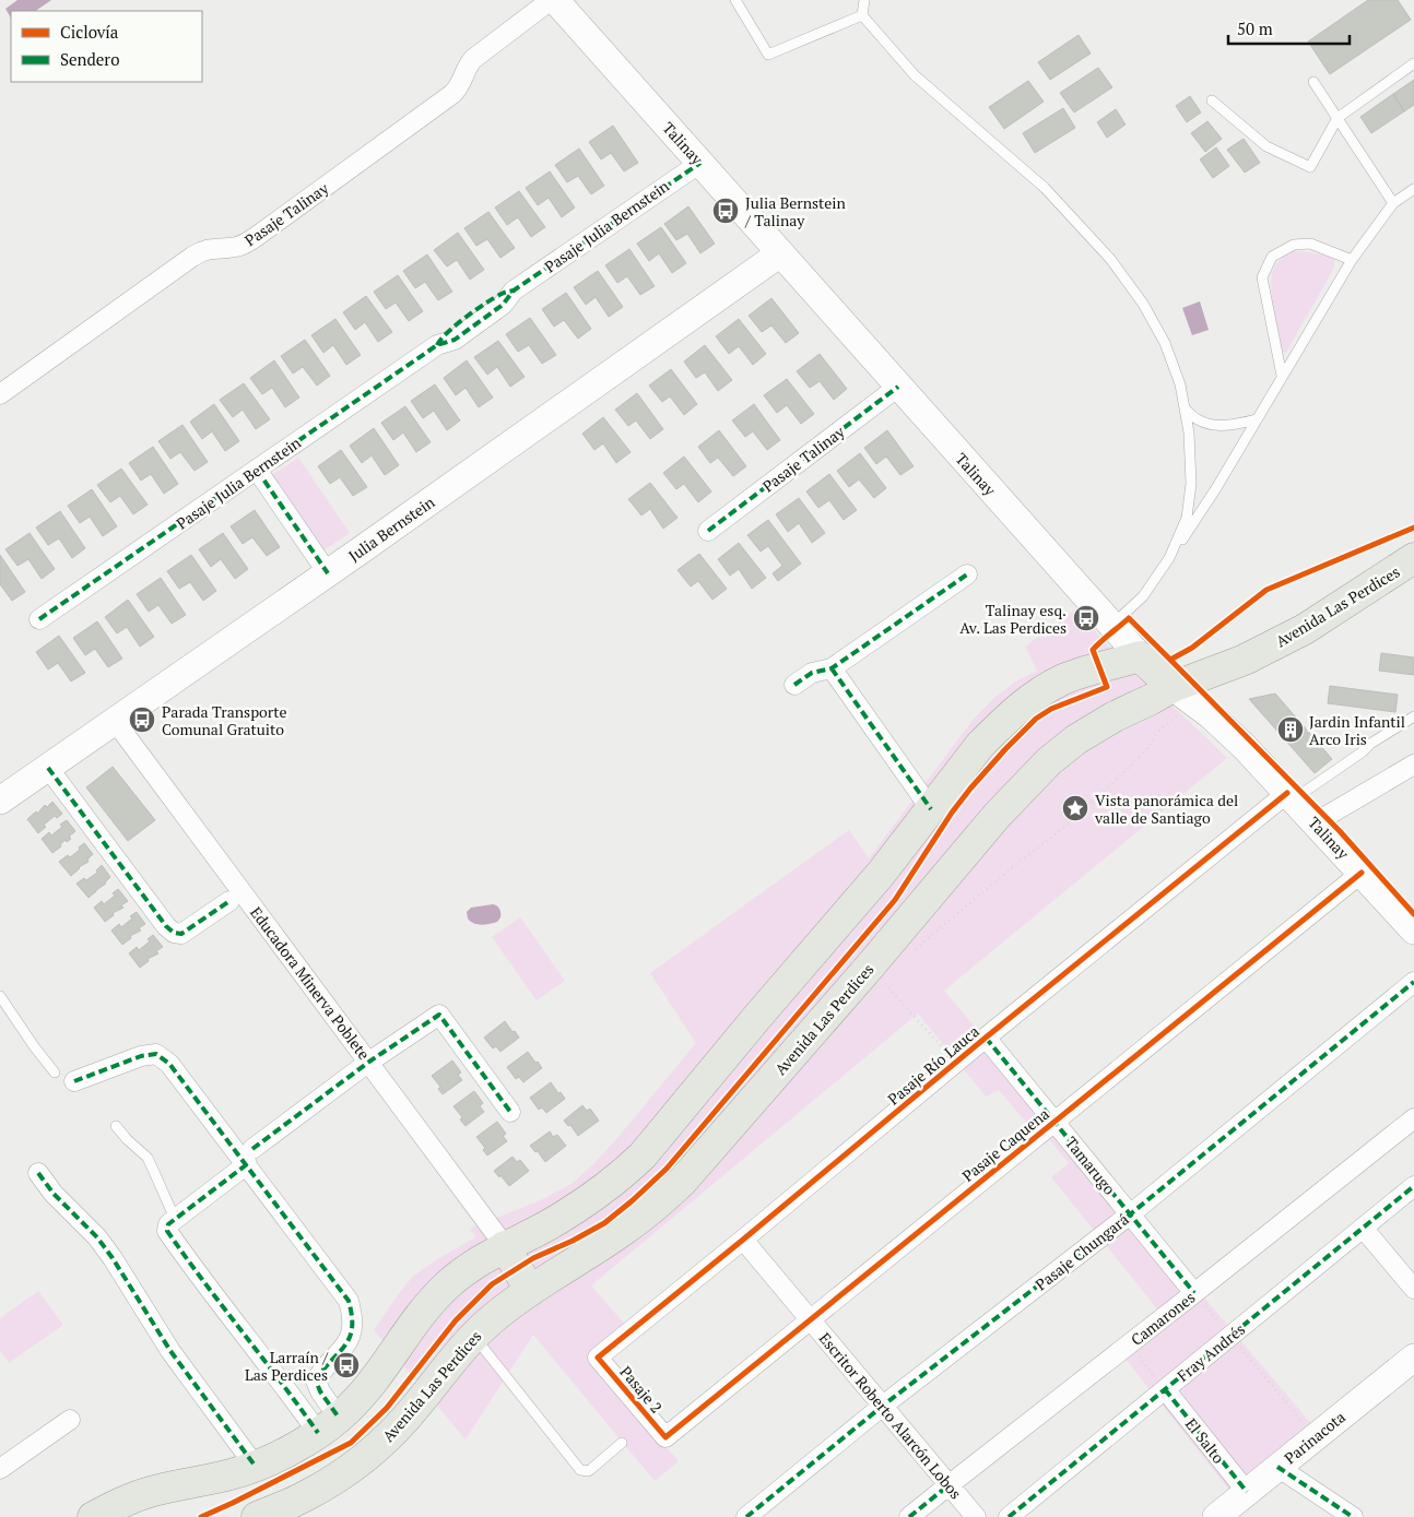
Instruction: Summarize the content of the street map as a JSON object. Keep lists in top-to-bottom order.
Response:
{
  "streets": {
    "main road": ["Talinay", "Avenida Las Perdices"],
    "street": [
      "Pasaje Talinay",
      "Pasaje Julia Bernstein",
      "Julia Bernstein",
      "Educadora Minerva Poblete",
      "Pasaje Río Lauca",
      "Pasaje Caquena",
      "Tamarugo",
      "Pasaje Chungará",
      "Camarones",
      "Fray Andrés",
      "Pasaje 2",
      "Escritor Roberto Alarcón Lobos",
      "Parinacota",
      "El Salto"
    ]
  },
  "crossings": [
    ["Talinay", "Pasaje Talinay"],
    ["Talinay", "Pasaje Julia Bernstein"],
    ["Talinay", "Julia Bernstein"],
    ["Talinay", "Avenida Las Perdices"],
    ["Talinay", "Pasaje Río Lauca"],
    ["Talinay", "Pasaje Caquena"],
    ["Julia Bernstein", "Educadora Minerva Poblete"],
    ["Pasaje Río Lauca", "Tamarugo"],
    ["Pasaje Río Lauca", "Pasaje 2"],
    ["Pasaje Río Lauca", "Escritor Roberto Alarcón Lobos"],
    ["Pasaje Caquena", "Tamarugo"],
    ["Pasaje Caquena", "Pasaje 2"],
    ["Pasaje Caquena", "Escritor Roberto Alarcón Lobos"],
    ["Tamarugo", "Pasaje Chungará"],
    ["Tamarugo", "Camarones"],
    ["Pasaje Chungará", "Escritor Roberto Alarcón Lobos"],
    ["Camarones", "Escritor Roberto Alarcón Lobos"],
    ["Fray Andrés", "El Salto"],
    ["Parinacota", "El Salto"]
  ],
  "places": {
    "bus stop": [
      "Julia Bernstein / Talinay",
      "Talinay esq. Av. Las Perdices",
      "Parada Transporte Comunal Gratuito",
      "Larraín / Las Perdices"
    ],
    "building": ["Jardin Infantil Arco Iris"],
    "place": ["Vista panorámica del valle de Santiago"]
  },
  "legend": ["Ciclovía", "Sendero"],
  "scale_bar": "50 m"
}
